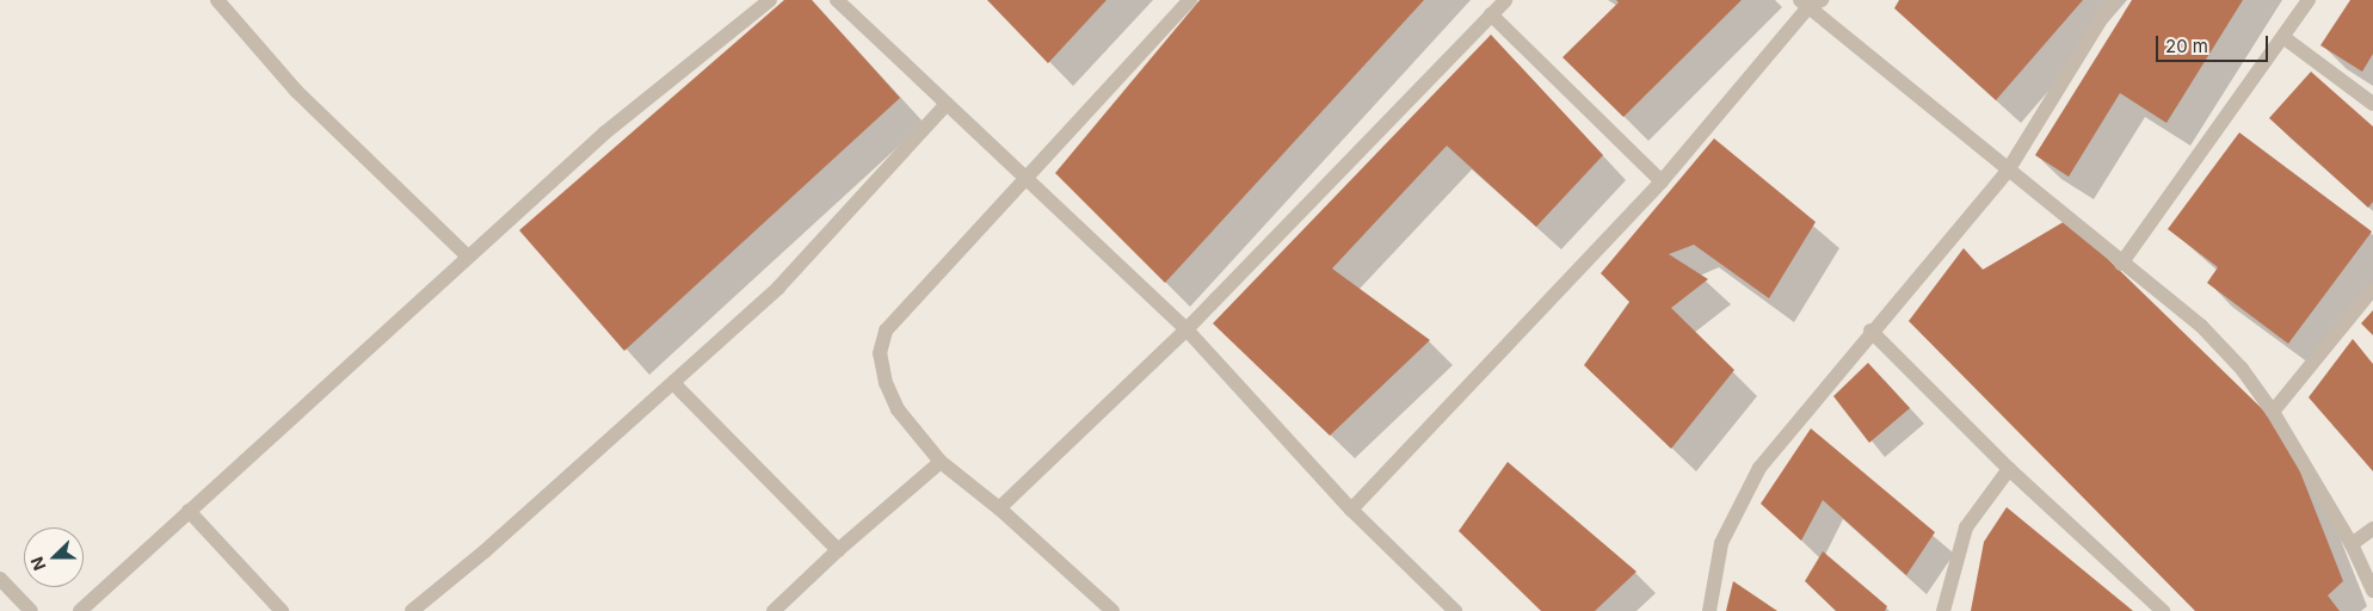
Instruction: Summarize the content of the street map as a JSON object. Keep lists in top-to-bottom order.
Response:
{
  "scale_bar": "20 m",
  "north": "left"
}
